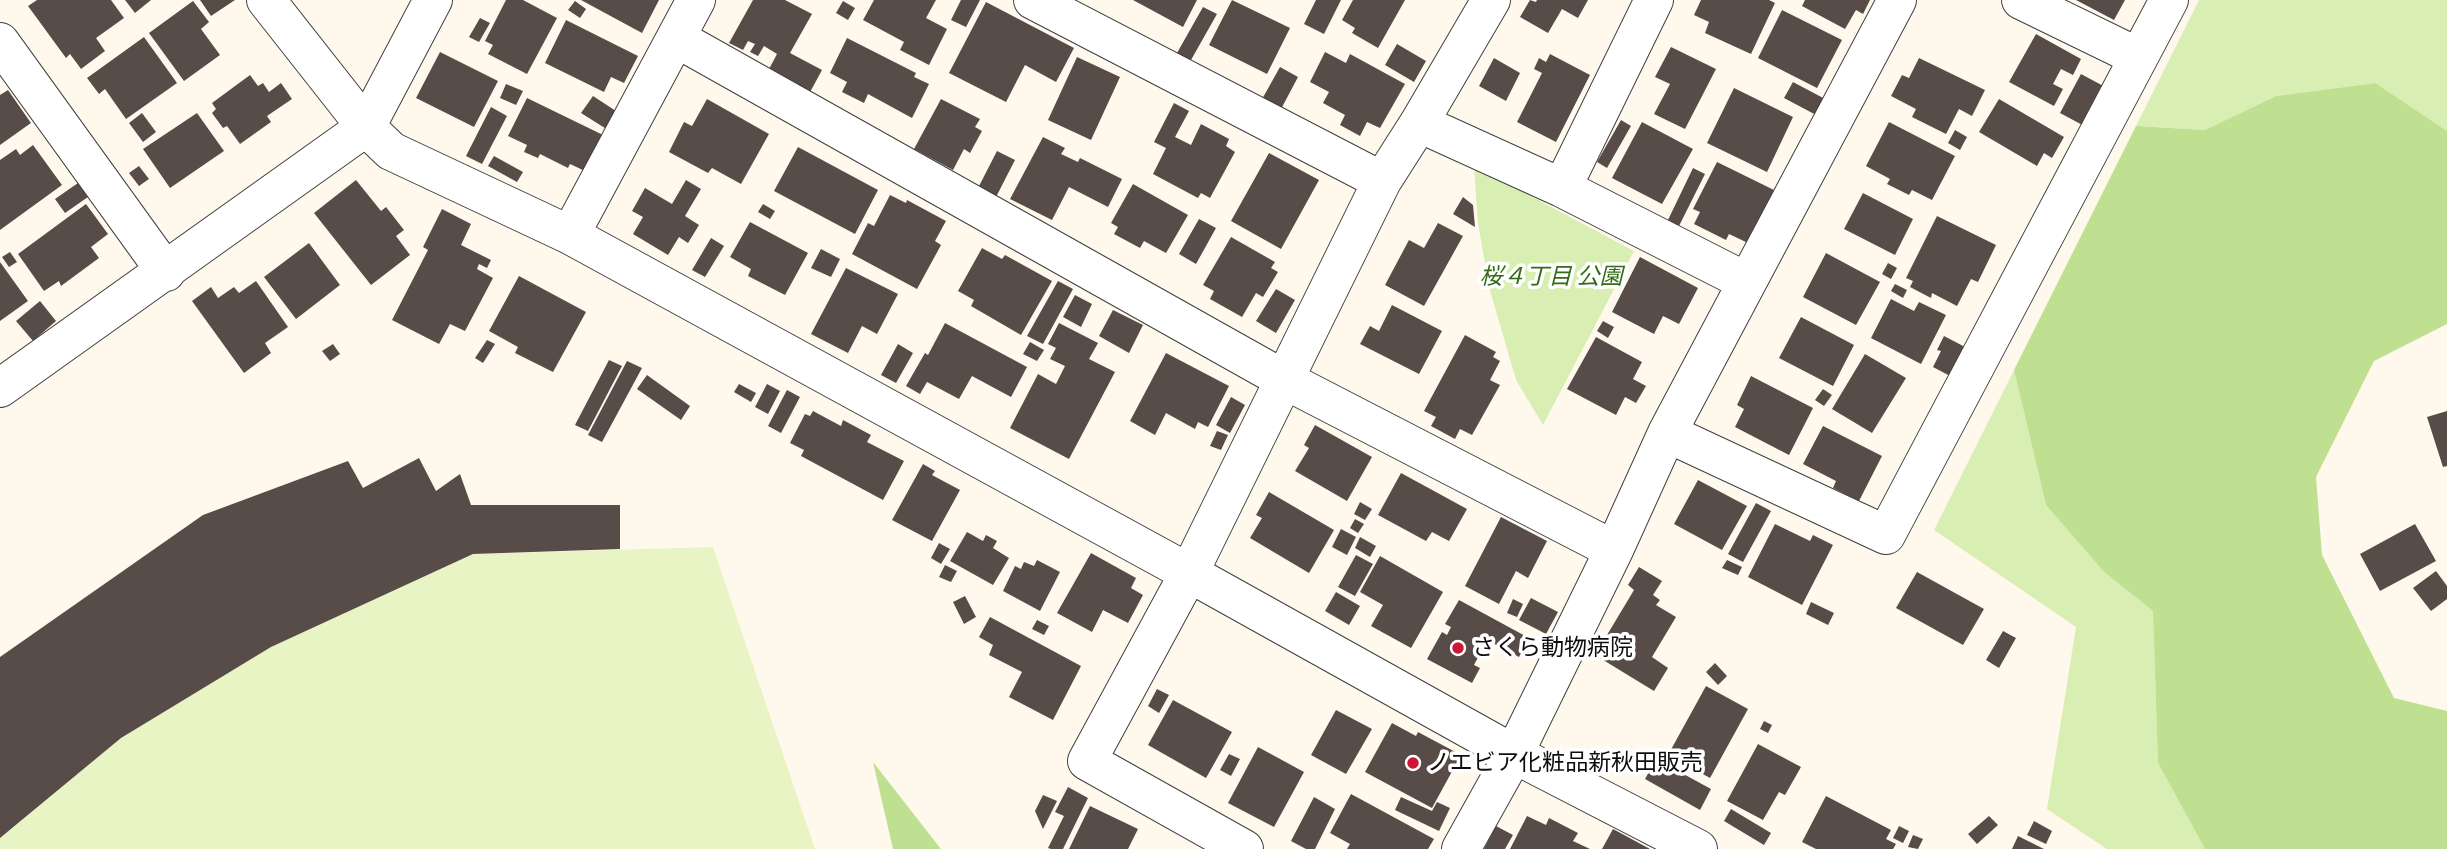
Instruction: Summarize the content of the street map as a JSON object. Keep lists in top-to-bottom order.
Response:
{
  "parks": ["桜４丁目 公園"],
  "places": ["さくら動物病院", "ノエビア化粧品新秋田販売"]
}
